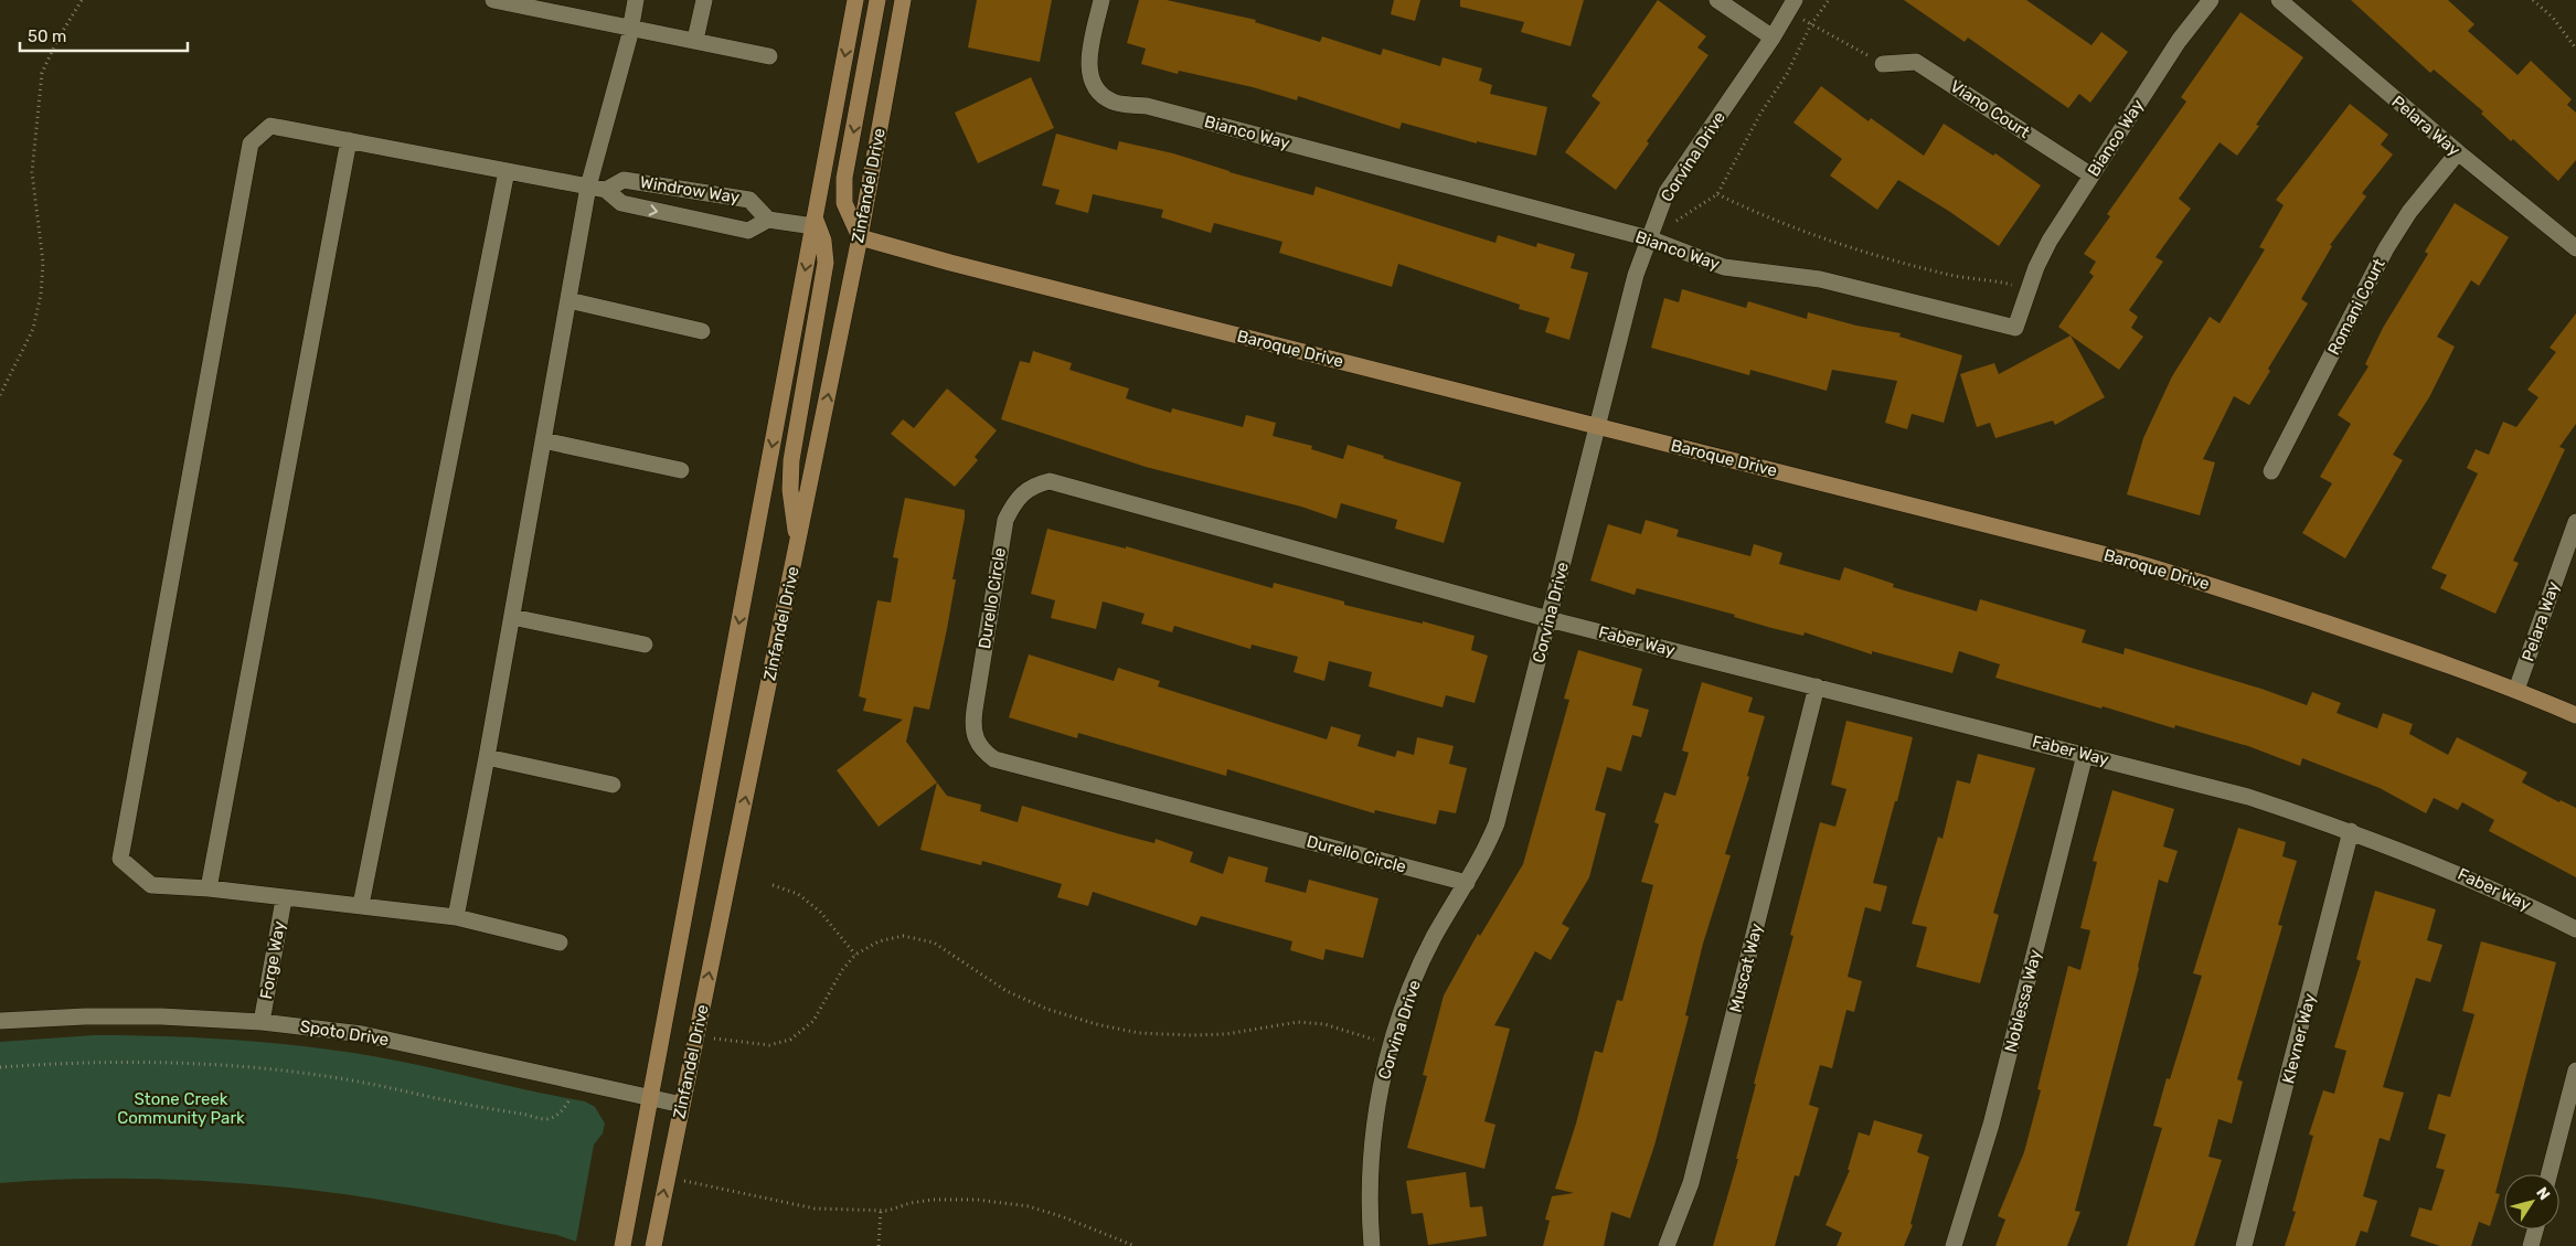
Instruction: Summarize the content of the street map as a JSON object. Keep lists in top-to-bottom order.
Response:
{
  "streets": {
    "street": [
      "Viano Court",
      "Pelara Way",
      "Bianco Way",
      "Corvina Drive",
      "Zinfandel Drive",
      "Windrow Way",
      "Romani Court",
      "Baroque Drive",
      "Durello Circle",
      "Faber Way",
      "Forge Way",
      "Muscat Way",
      "Noblessa Way",
      "Spoto Drive",
      "Klevner Way"
    ]
  },
  "crossings": [
    ["Viano Court", "Bianco Way"],
    ["Pelara Way", "Romani Court"],
    ["Pelara Way", "Baroque Drive"],
    ["Bianco Way", "Corvina Drive"],
    ["Corvina Drive", "Baroque Drive"],
    ["Corvina Drive", "Durello Circle"],
    ["Corvina Drive", "Faber Way"],
    ["Zinfandel Drive", "Baroque Drive"],
    ["Zinfandel Drive", "Spoto Drive"],
    ["Durello Circle", "Faber Way"],
    ["Faber Way", "Muscat Way"],
    ["Faber Way", "Noblessa Way"],
    ["Faber Way", "Klevner Way"],
    ["Forge Way", "Spoto Drive"]
  ],
  "parks": ["Stone Creek Community Park"],
  "scale_bar": "50 m",
  "north": "top right"
}
